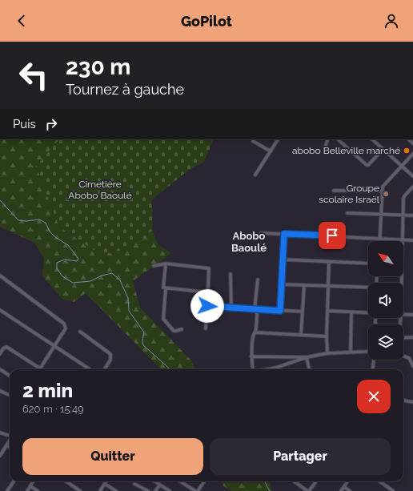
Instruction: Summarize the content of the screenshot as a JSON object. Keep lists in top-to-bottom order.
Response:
{
  "districts": ["Abobo Baoulé"],
  "parks": ["Cimetière Abobo Baoulé"],
  "places": ["abobo Belleville marché", "Groupe scolaire Israël"],
  "north": "top left",
  "page": {
    "header": "GoPilot",
    "turn": ["230 m", "Tournez à gauche"],
    "then": "Puis",
    "heading": ["2 min", "620 m · 15:49"],
    "buttons": ["Quitter", "Partager"]
  }
}
